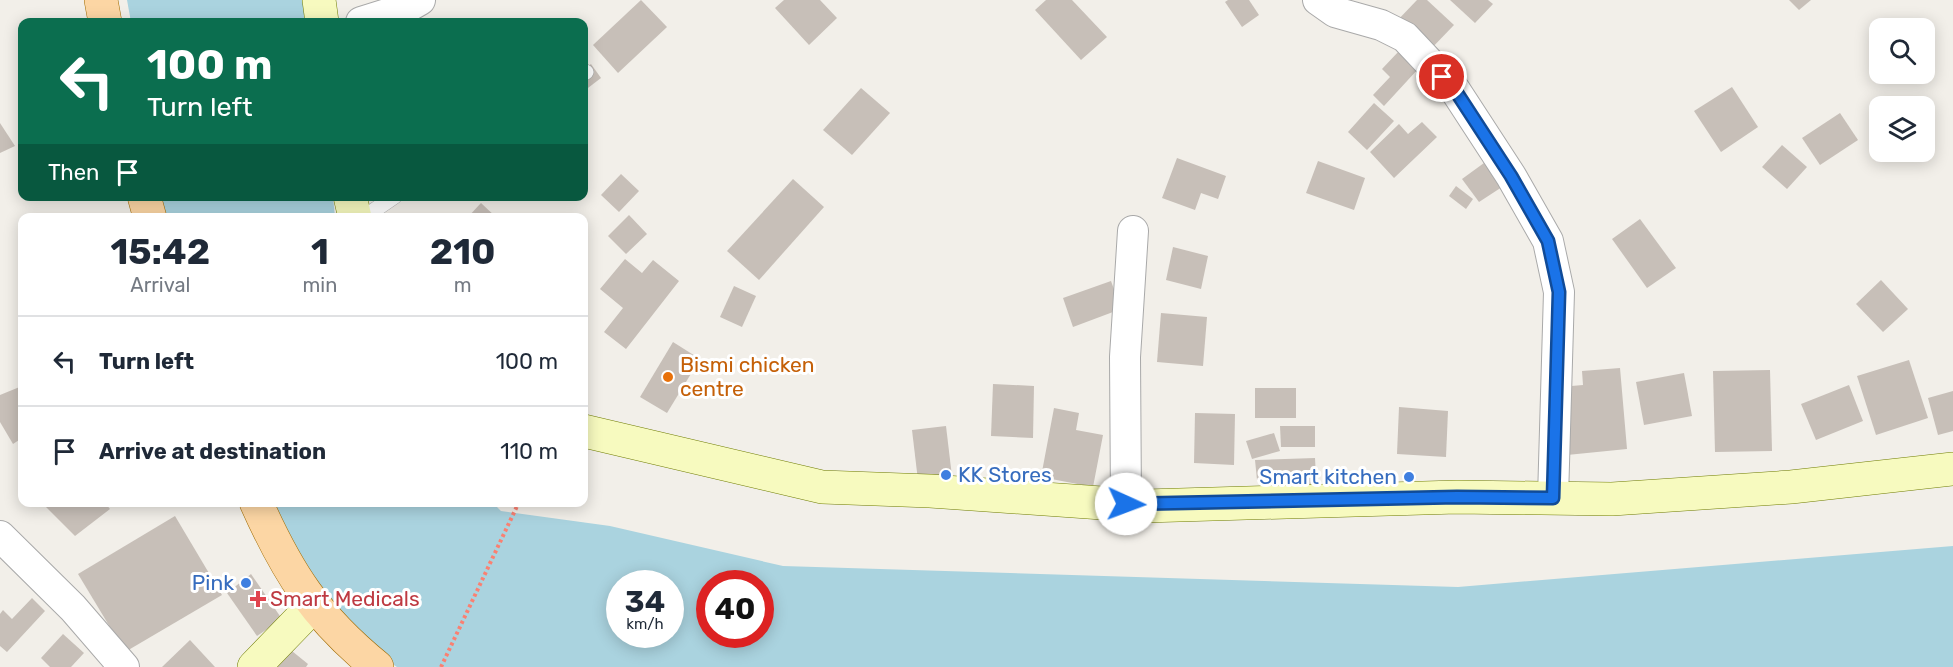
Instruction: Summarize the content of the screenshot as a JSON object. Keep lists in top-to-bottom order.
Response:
{
  "places": {
    "other": [
      "Bismi chicken centre",
      "KK Stores",
      "Smart kitchen",
      "Pink"
    ],
    "health": ["Smart Medicals"]
  },
  "page": {
    "turn": ["100 m", "Turn left"],
    "then": "Then",
    "eta": [
      "15:42",
      "Arrival",
      "1",
      "min",
      "210",
      "m"
    ],
    "list": [
      {
        "name": "Turn left",
        "value": "100 m"
      },
      {
        "name": "Arrive at destination",
        "value": "110 m"
      }
    ],
    "speed": "34 km/h",
    "limit": "40"
  }
}
